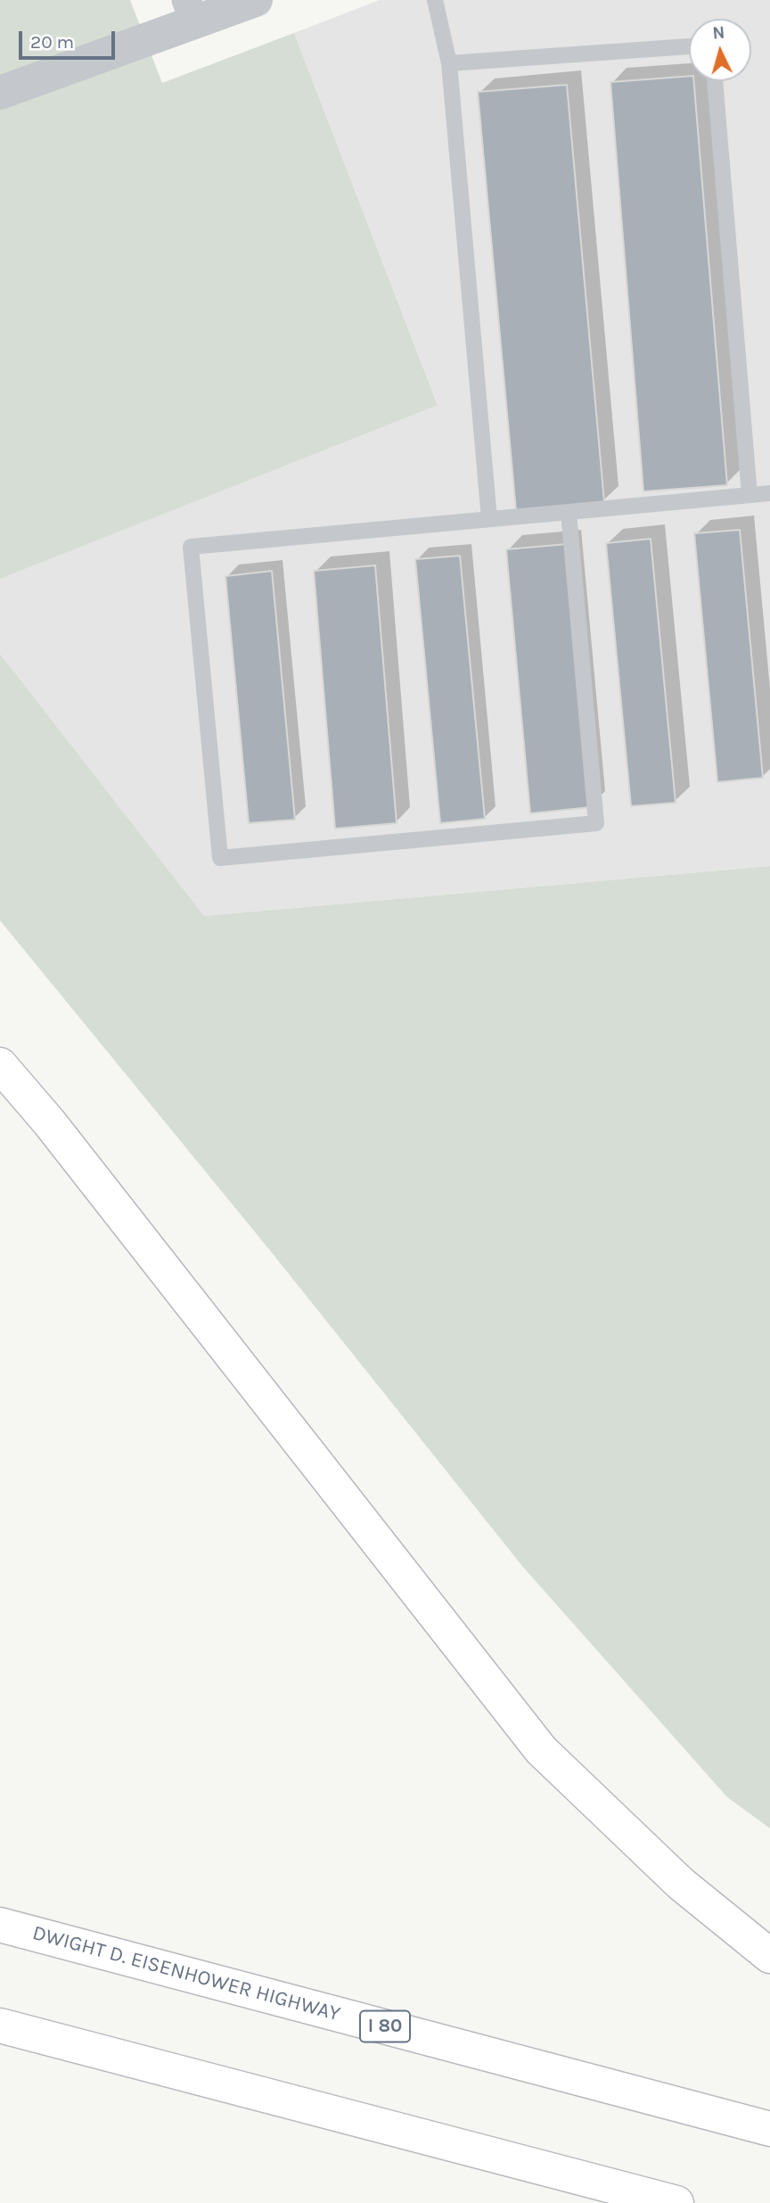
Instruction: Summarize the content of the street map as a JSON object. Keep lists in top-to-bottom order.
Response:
{
  "streets": {
    "highway": ["DWIGHT D. EISENHOWER HIGHWAY", "I 80"]
  },
  "scale_bar": "20 m",
  "north": "top"
}
